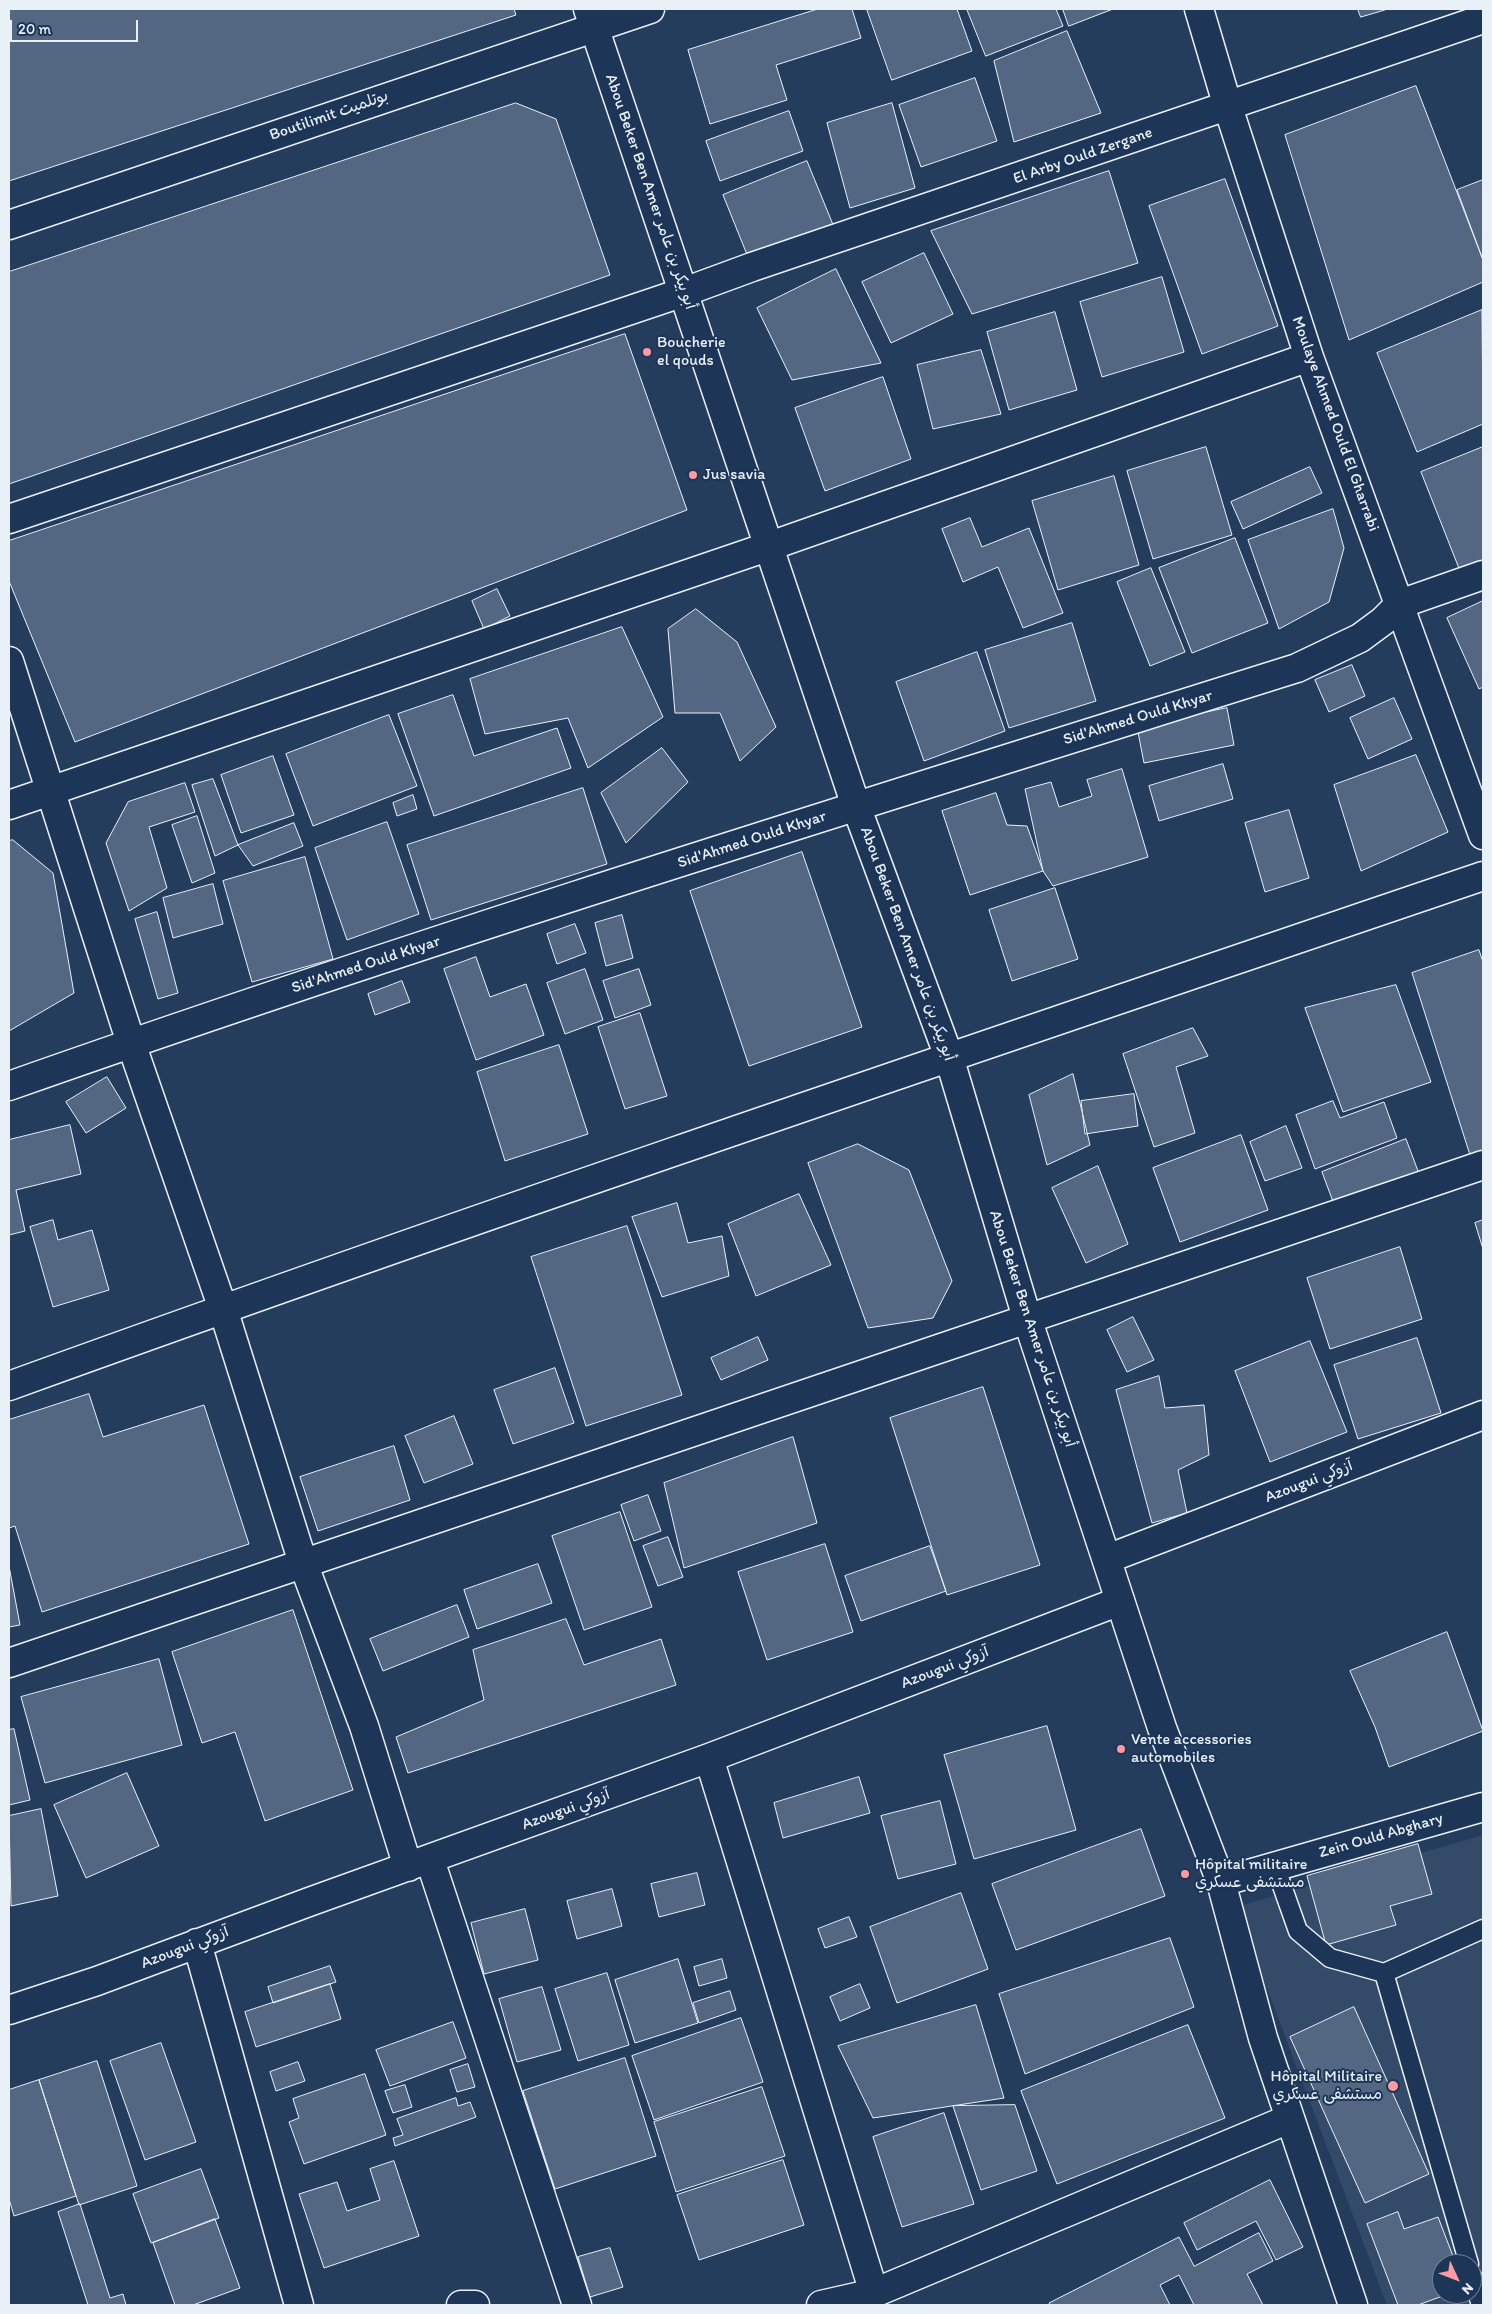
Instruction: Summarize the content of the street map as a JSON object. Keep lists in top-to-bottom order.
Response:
{
  "streets": {
    "street": [
      "Boutilimit بوتلميت",
      "El Arby Ould Zergane",
      "Abou Beker Ben Amer أبو بيكر بن عامر",
      "Moulaye Ahmed Ould El Gharrabi",
      "Sid'Ahmed Ould Khyar",
      "Azougui آزوكي",
      "Zein Ould Abghary"
    ]
  },
  "crossings": [
    ["Boutilimit بوتلميت", "Abou Beker Ben Amer أبو بيكر بن عامر"],
    ["El Arby Ould Zergane", "Abou Beker Ben Amer أبو بيكر بن عامر"],
    ["El Arby Ould Zergane", "Moulaye Ahmed Ould El Gharrabi"],
    ["Abou Beker Ben Amer أبو بيكر بن عامر", "Sid'Ahmed Ould Khyar"],
    ["Abou Beker Ben Amer أبو بيكر بن عامر", "Azougui آزوكي"],
    ["Abou Beker Ben Amer أبو بيكر بن عامر", "Zein Ould Abghary"],
    ["Moulaye Ahmed Ould El Gharrabi", "Sid'Ahmed Ould Khyar"]
  ],
  "places": [
    "Boucherie el qouds",
    "Jus savia",
    "Vente accessories automobiles",
    "Hôpital militaire مستشفى عسكري",
    "Hôpital Militaire مستشفى عسكري"
  ],
  "scale_bar": "20 m",
  "north": "bottom right"
}
